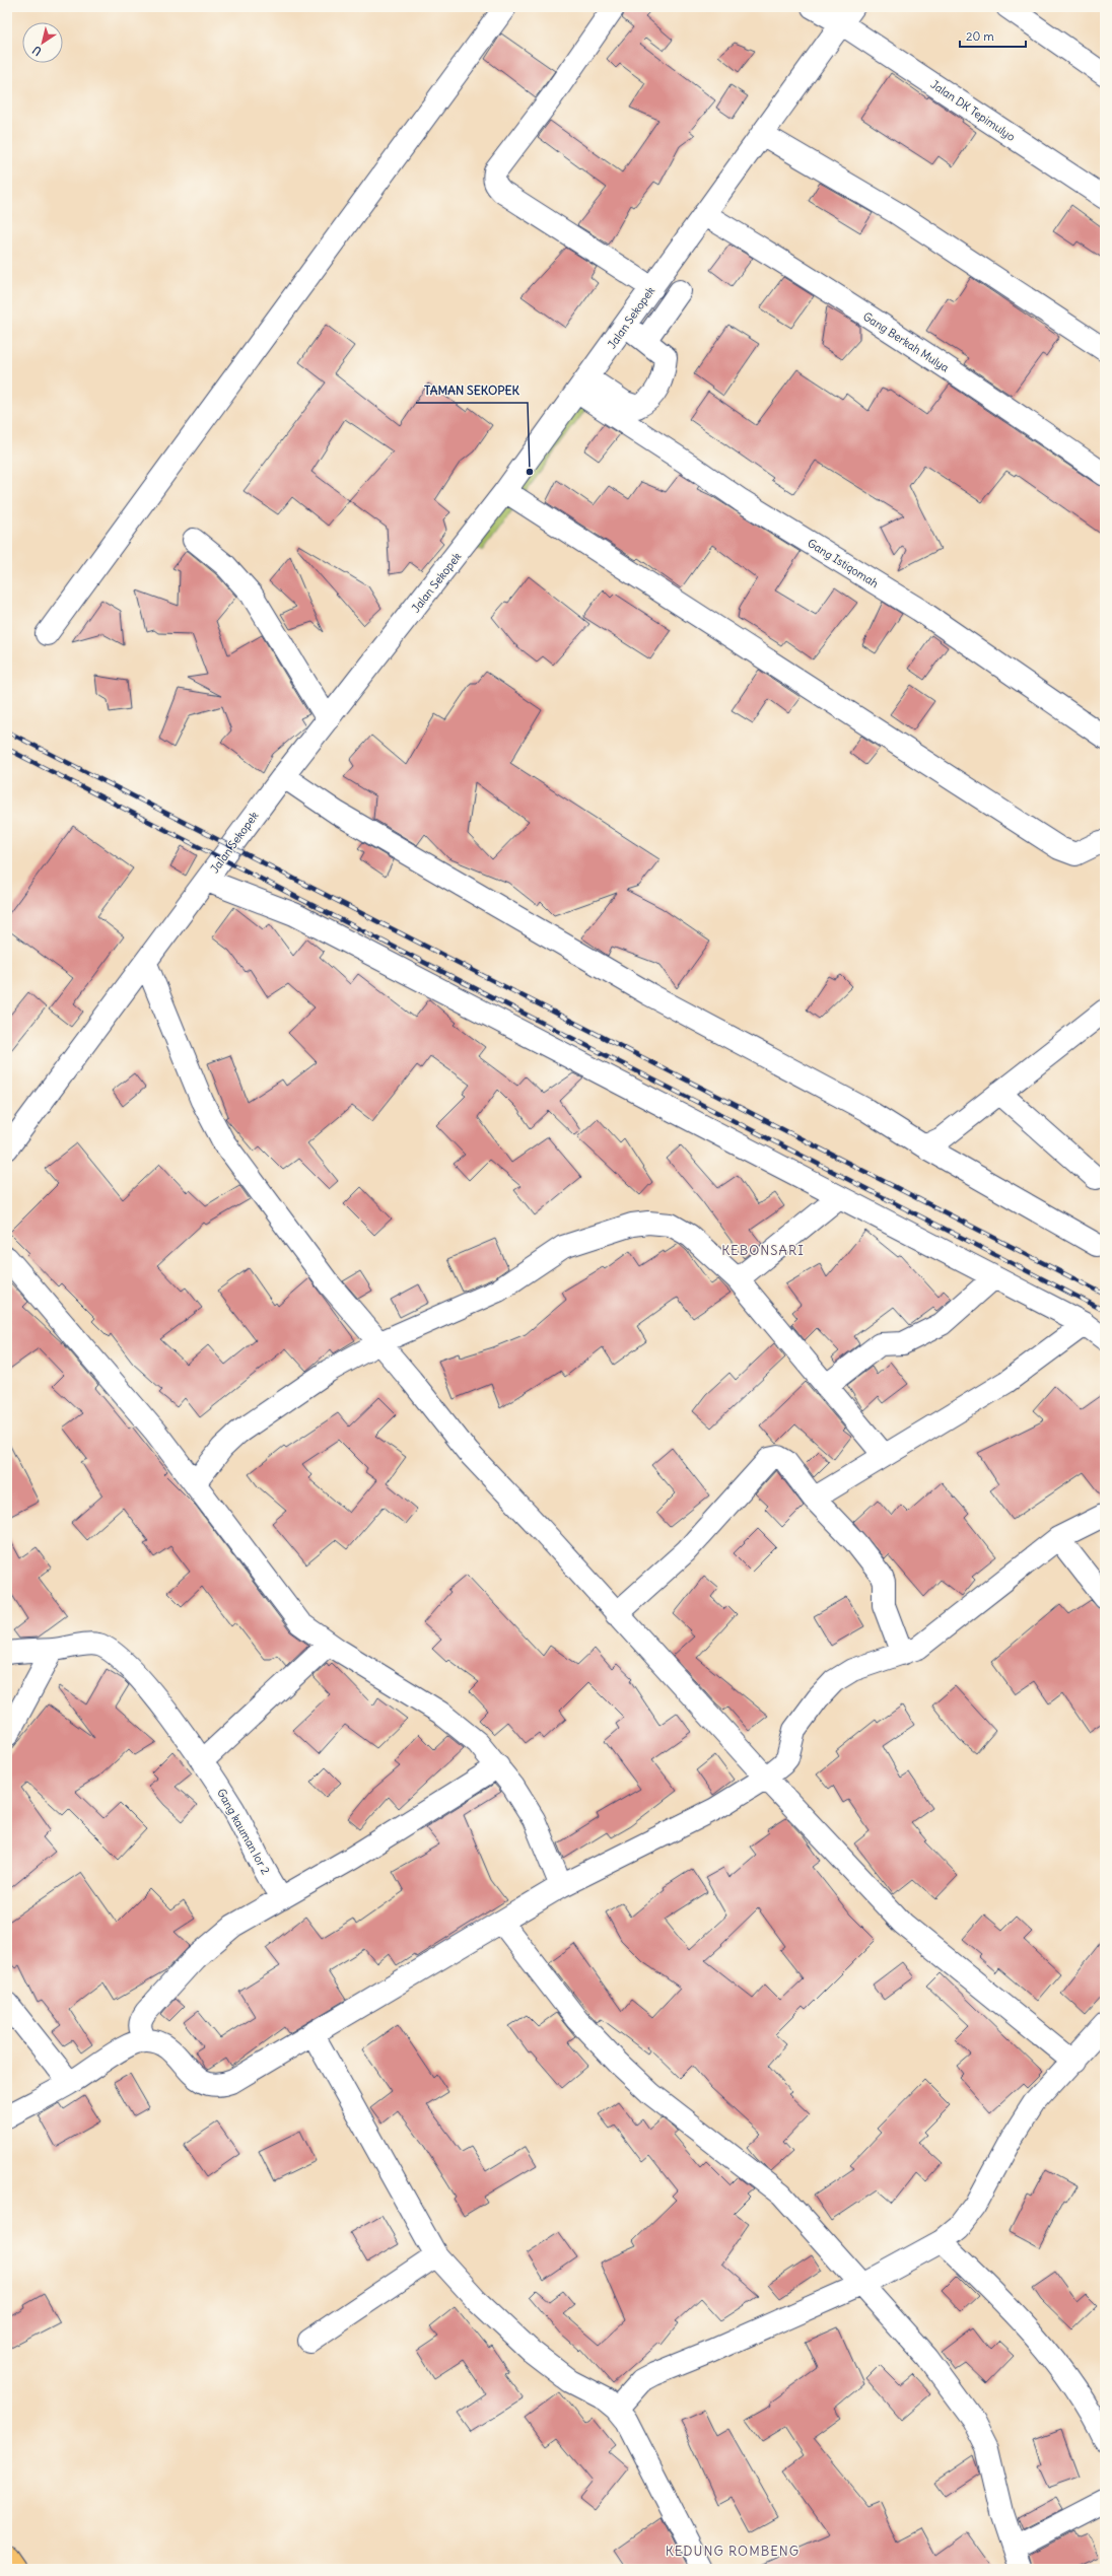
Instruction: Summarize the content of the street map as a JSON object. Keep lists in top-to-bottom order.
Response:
{
  "streets": {
    "street": [
      "Jalan DK Tepimulyo",
      "Jalan Sekopek",
      "Gang Berkah Mulya",
      "Gang Istiqomah",
      "Gang kauman lor 2"
    ]
  },
  "crossings": [
    ["Jalan DK Tepimulyo", "Jalan Sekopek"],
    ["Jalan Sekopek", "Gang Berkah Mulya"],
    ["Jalan Sekopek", "Gang Istiqomah"]
  ],
  "districts": ["KEBONSARI", "KEDUNG ROMBENG"],
  "places": ["TAMAN SEKOPEK"],
  "scale_bar": "20 m",
  "north": "bottom left"
}
